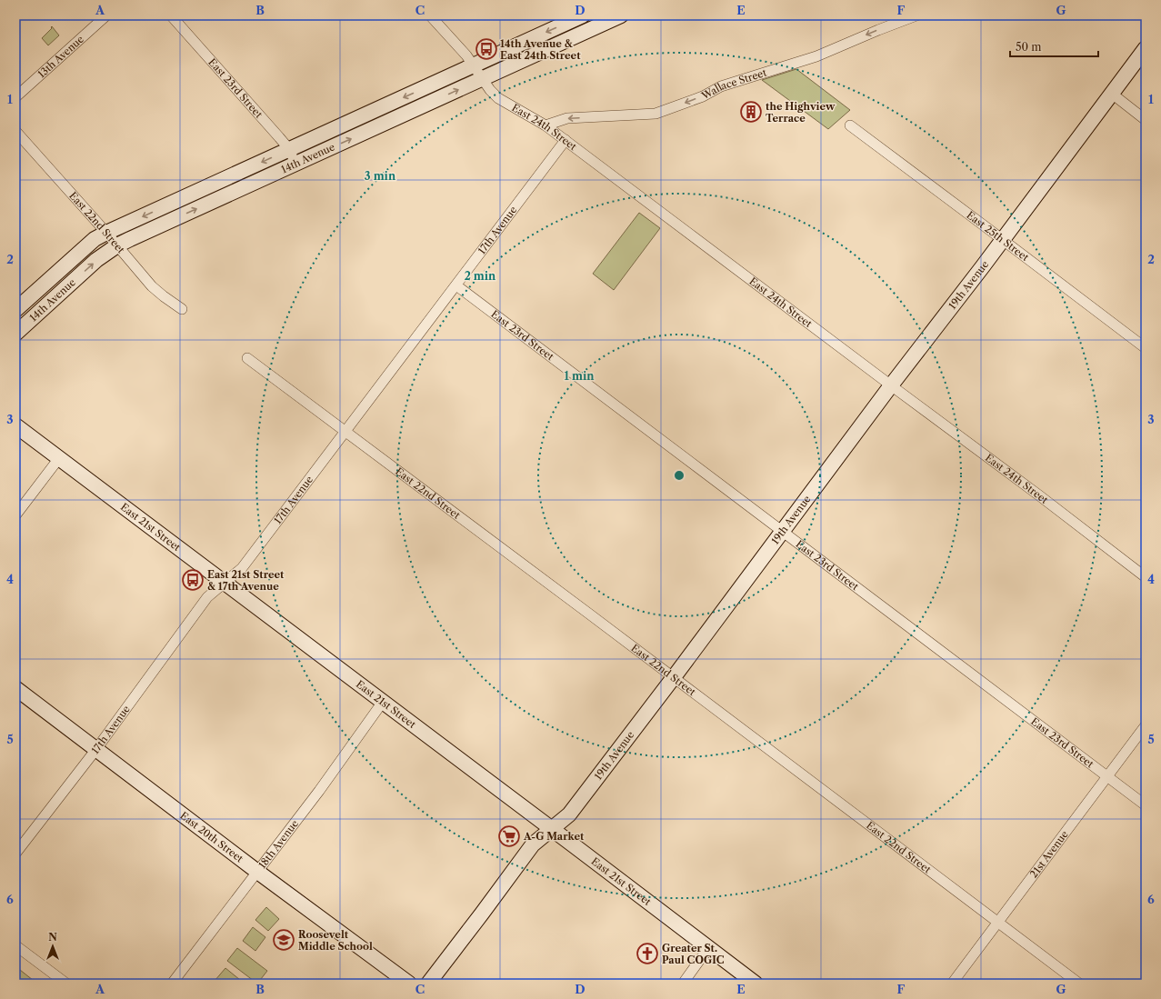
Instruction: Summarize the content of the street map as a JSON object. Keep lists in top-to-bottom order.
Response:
{
  "streets": {
    "street": [
      "13th Avenue",
      "Wallace Street",
      "East 23rd Street",
      "East 24th Street",
      "14th Avenue",
      "East 22nd Street",
      "17th Avenue",
      "East 25th Street",
      "19th Avenue",
      "East 21st Street",
      "East 20th Street",
      "18th Avenue",
      "21st Avenue"
    ]
  },
  "crossings": [
    ["Wallace Street", "East 24th Street"],
    ["East 23rd Street", "14th Avenue"],
    ["East 23rd Street", "17th Avenue"],
    ["East 23rd Street", "19th Avenue"],
    ["East 23rd Street", "21st Avenue"],
    ["East 24th Street", "14th Avenue"],
    ["East 24th Street", "17th Avenue"],
    ["East 24th Street", "19th Avenue"],
    ["14th Avenue", "East 22nd Street"],
    ["East 22nd Street", "17th Avenue"],
    ["East 22nd Street", "19th Avenue"],
    ["East 22nd Street", "21st Avenue"],
    ["17th Avenue", "East 21st Street"],
    ["17th Avenue", "East 20th Street"],
    ["East 25th Street", "19th Avenue"],
    ["19th Avenue", "East 21st Street"],
    ["East 21st Street", "18th Avenue"],
    ["East 20th Street", "18th Avenue"]
  ],
  "one_way": ["Wallace Street"],
  "places": {
    "bus stop": ["14th Avenue & East 24th Street", "East 21st Street & 17th Avenue"],
    "building": ["the Highview Terrace"],
    "supermarket": ["A-G Market"],
    "school or university": ["Roosevelt Middle School"],
    "church": ["Greater St. Paul COGIC"]
  },
  "scale_bar": "50 m",
  "north": "top",
  "grid": {
    "columns": [
      "A",
      "B",
      "C",
      "D",
      "E",
      "F",
      "G"
    ],
    "rows": [
      "1",
      "2",
      "3",
      "4",
      "5",
      "6"
    ]
  },
  "rings": ["3 min", "2 min", "1 min"]
}
